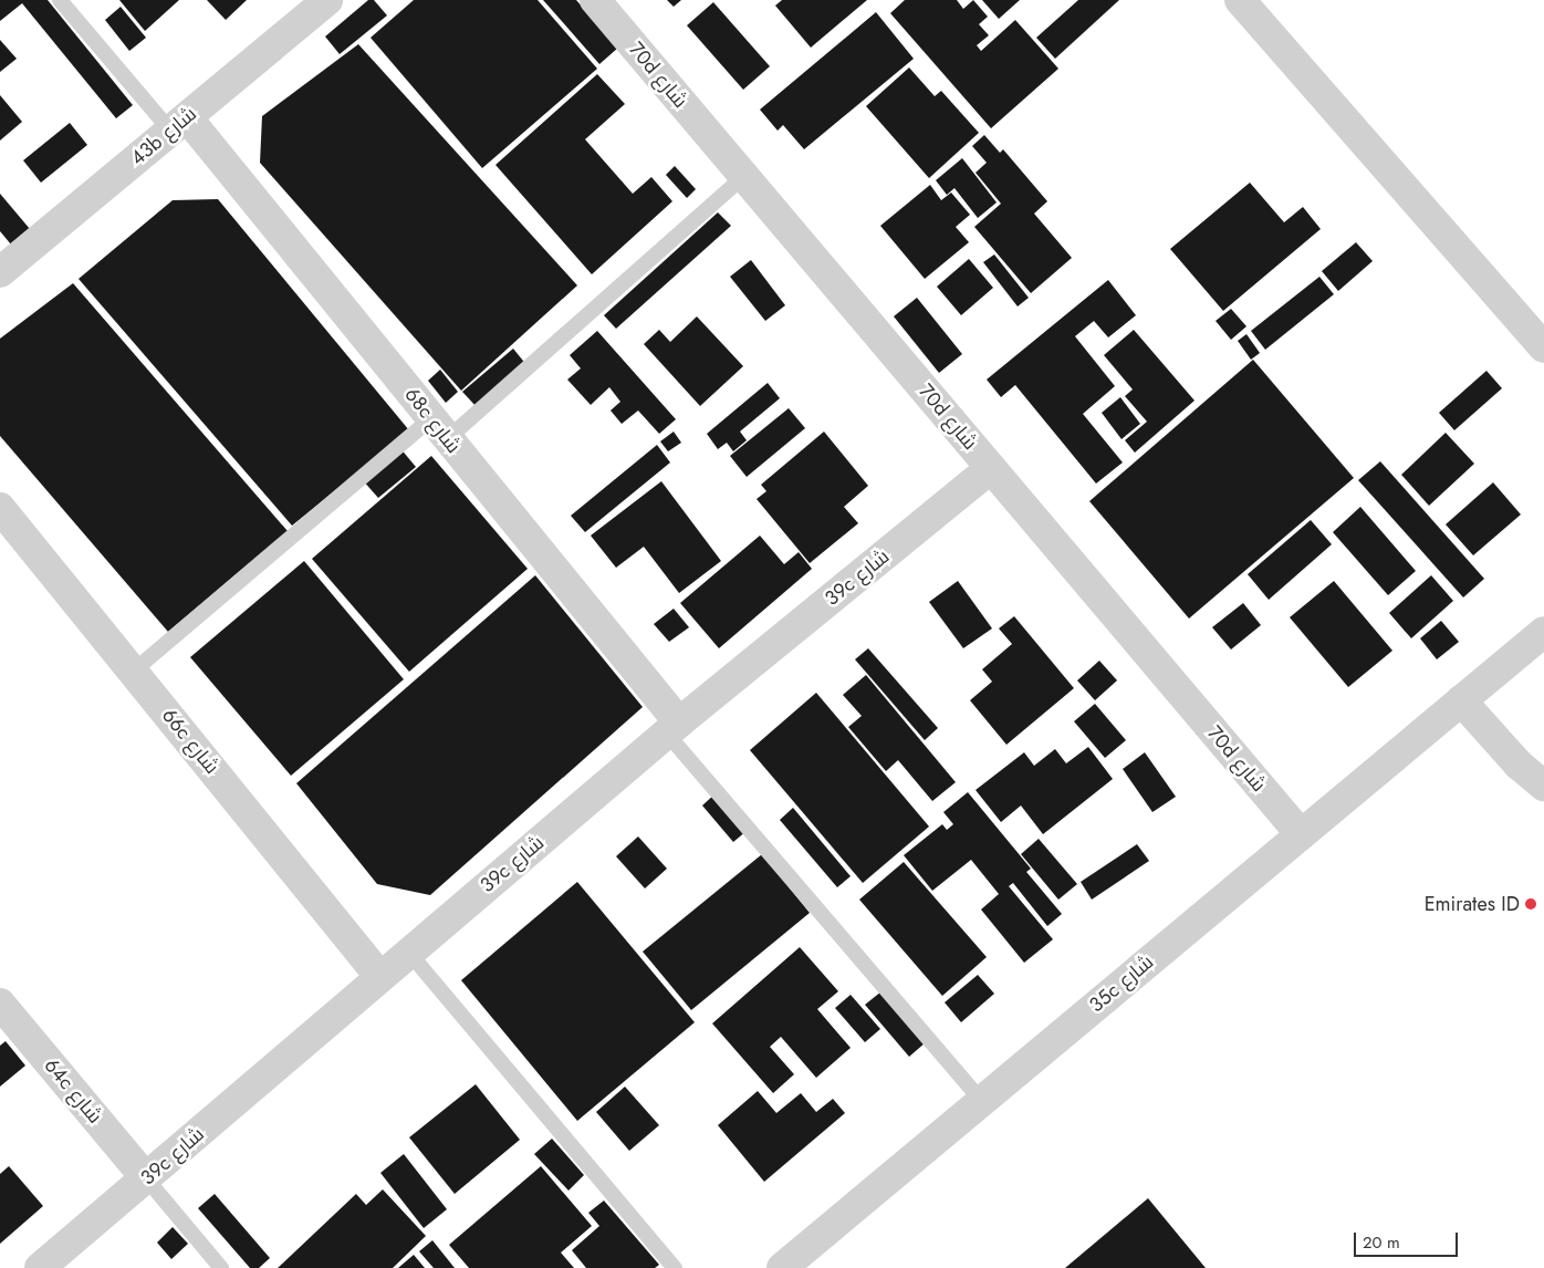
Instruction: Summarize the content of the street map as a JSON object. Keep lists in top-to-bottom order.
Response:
{
  "streets": {
    "street": [
      "70d شارع",
      "43b شارع",
      "68c شارع",
      "39c شارع",
      "66c شارع",
      "35c شارع",
      "64c شارع"
    ]
  },
  "crossings": [
    ["70d شارع", "39c شارع"],
    ["70d شارع", "35c شارع"],
    ["43b شارع", "68c شارع"],
    ["68c شارع", "39c شارع"],
    ["39c شارع", "66c شارع"],
    ["39c شارع", "64c شارع"]
  ],
  "places": ["Emirates ID"],
  "scale_bar": "20 m"
}
